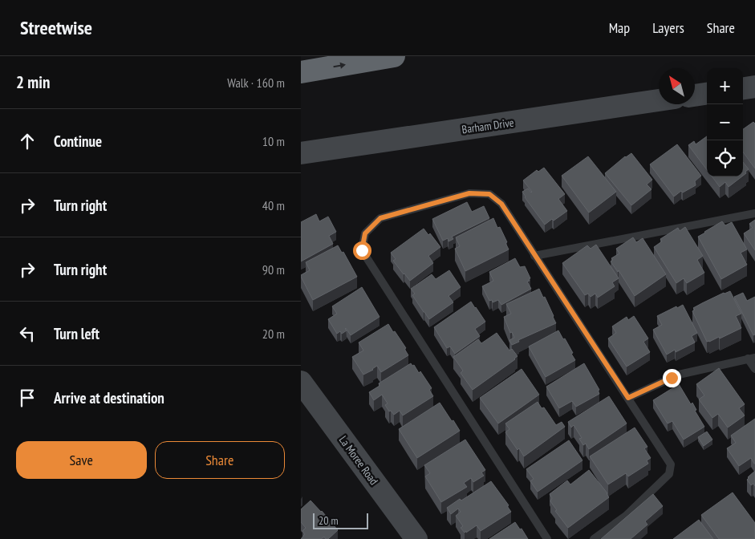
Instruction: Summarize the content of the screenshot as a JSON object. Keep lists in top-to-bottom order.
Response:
{
  "streets": {
    "main road": ["Barham Drive", "La Moree Road"]
  },
  "scale_bar": "20 m",
  "north": "top left",
  "page": {
    "header": "Streetwise",
    "nav": ["Map", "Layers", "Share"],
    "heading": ["2 min", "Walk · 160 m"],
    "map_buttons": ["+", "−"],
    "list": [
      ["Continue", "10 m"],
      ["Turn right", "40 m"],
      ["Turn right", "90 m"],
      ["Turn left", "20 m"],
      "Arrive at destination"
    ],
    "buttons": ["Save", "Share"],
    "scale": "20 m"
  }
}
